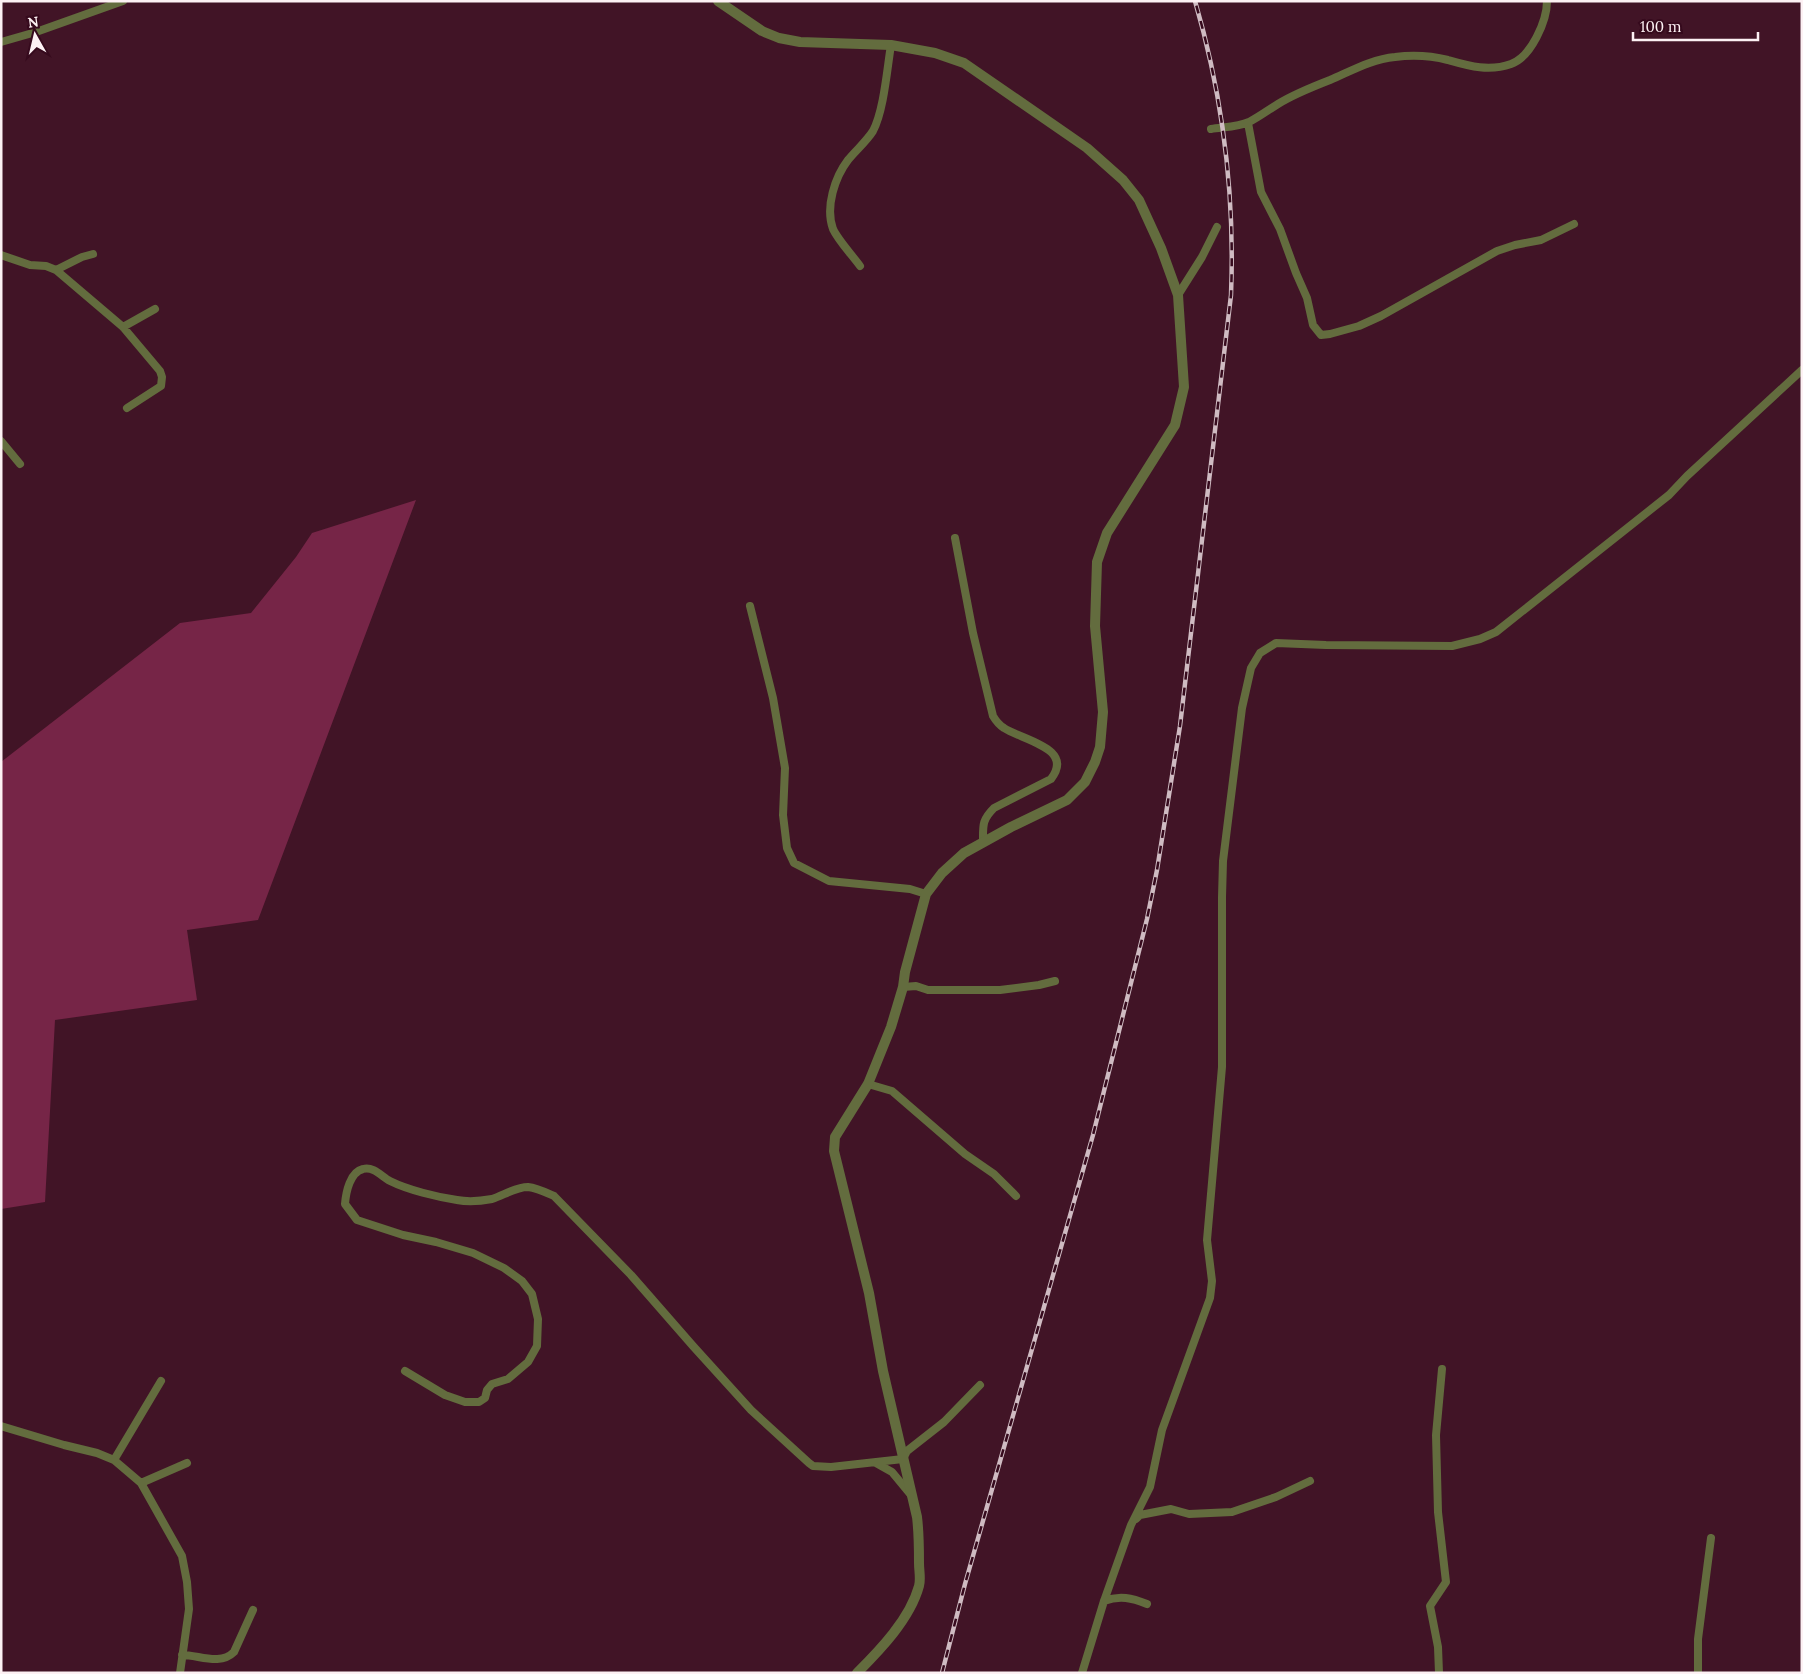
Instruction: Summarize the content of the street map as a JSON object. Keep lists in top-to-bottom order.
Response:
{
  "scale_bar": "100 m",
  "north": "top"
}
